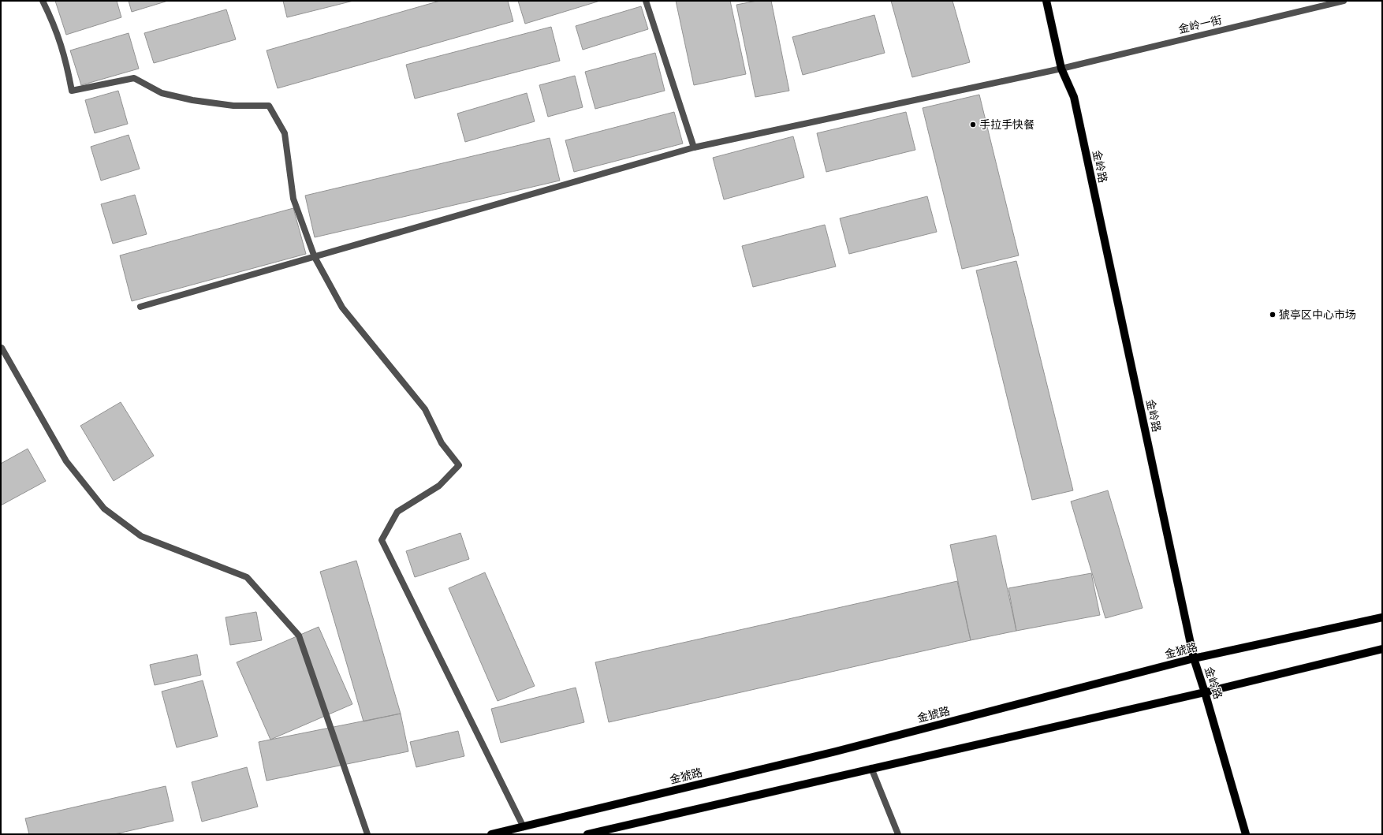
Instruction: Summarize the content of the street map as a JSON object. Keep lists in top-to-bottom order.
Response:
{
  "streets": {
    "main road": ["金岭路", "金猇路"],
    "street": ["金岭一街"]
  },
  "crossings": [
    ["金岭一街", "金岭路"],
    ["金岭路", "金猇路"]
  ],
  "places": ["手拉手快餐", "猇亭区中心市场"]
}
